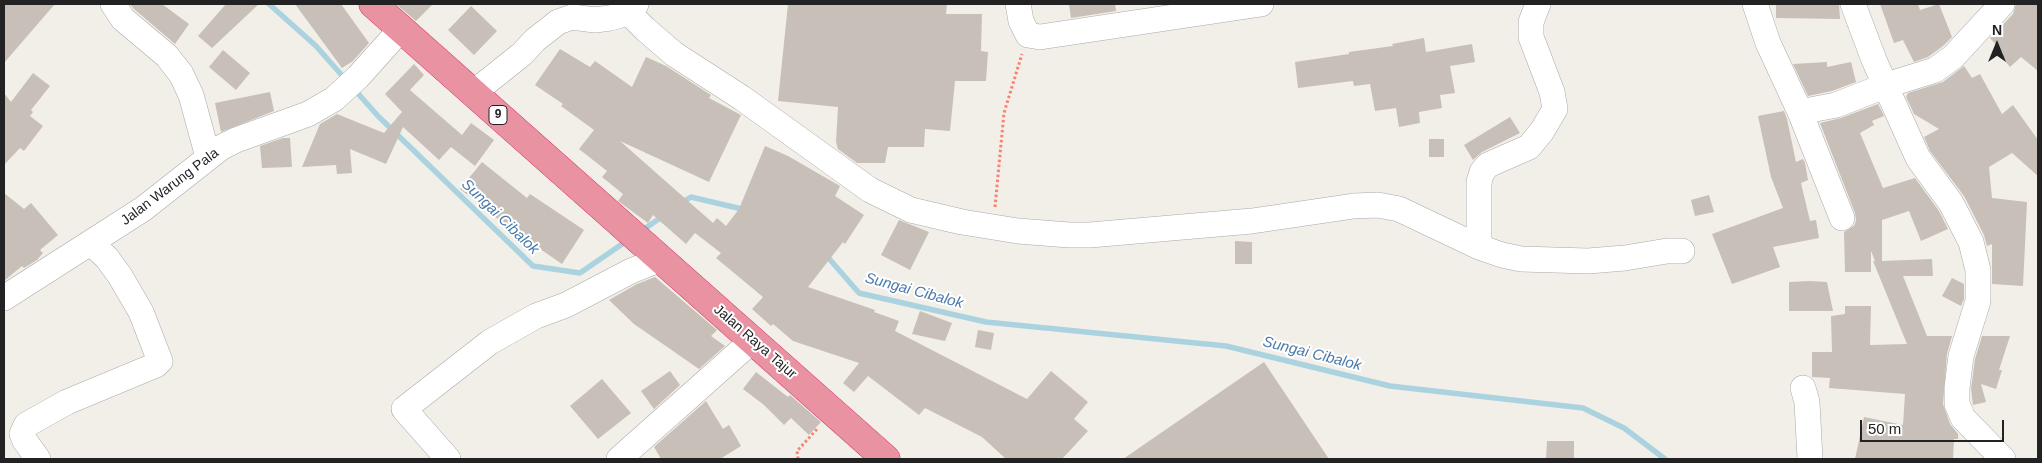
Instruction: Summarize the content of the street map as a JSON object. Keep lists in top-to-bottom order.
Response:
{
  "streets": {
    "highway": ["9", "Jalan Raya Tajur"],
    "street": ["Jalan Warung Pala"]
  },
  "crossings": [
    ["9", "Jalan Warung Pala"],
    ["9", "Jalan Raya Tajur"]
  ],
  "water": ["Sungai Cibalok"],
  "scale_bar": "50 m",
  "north": "top"
}
